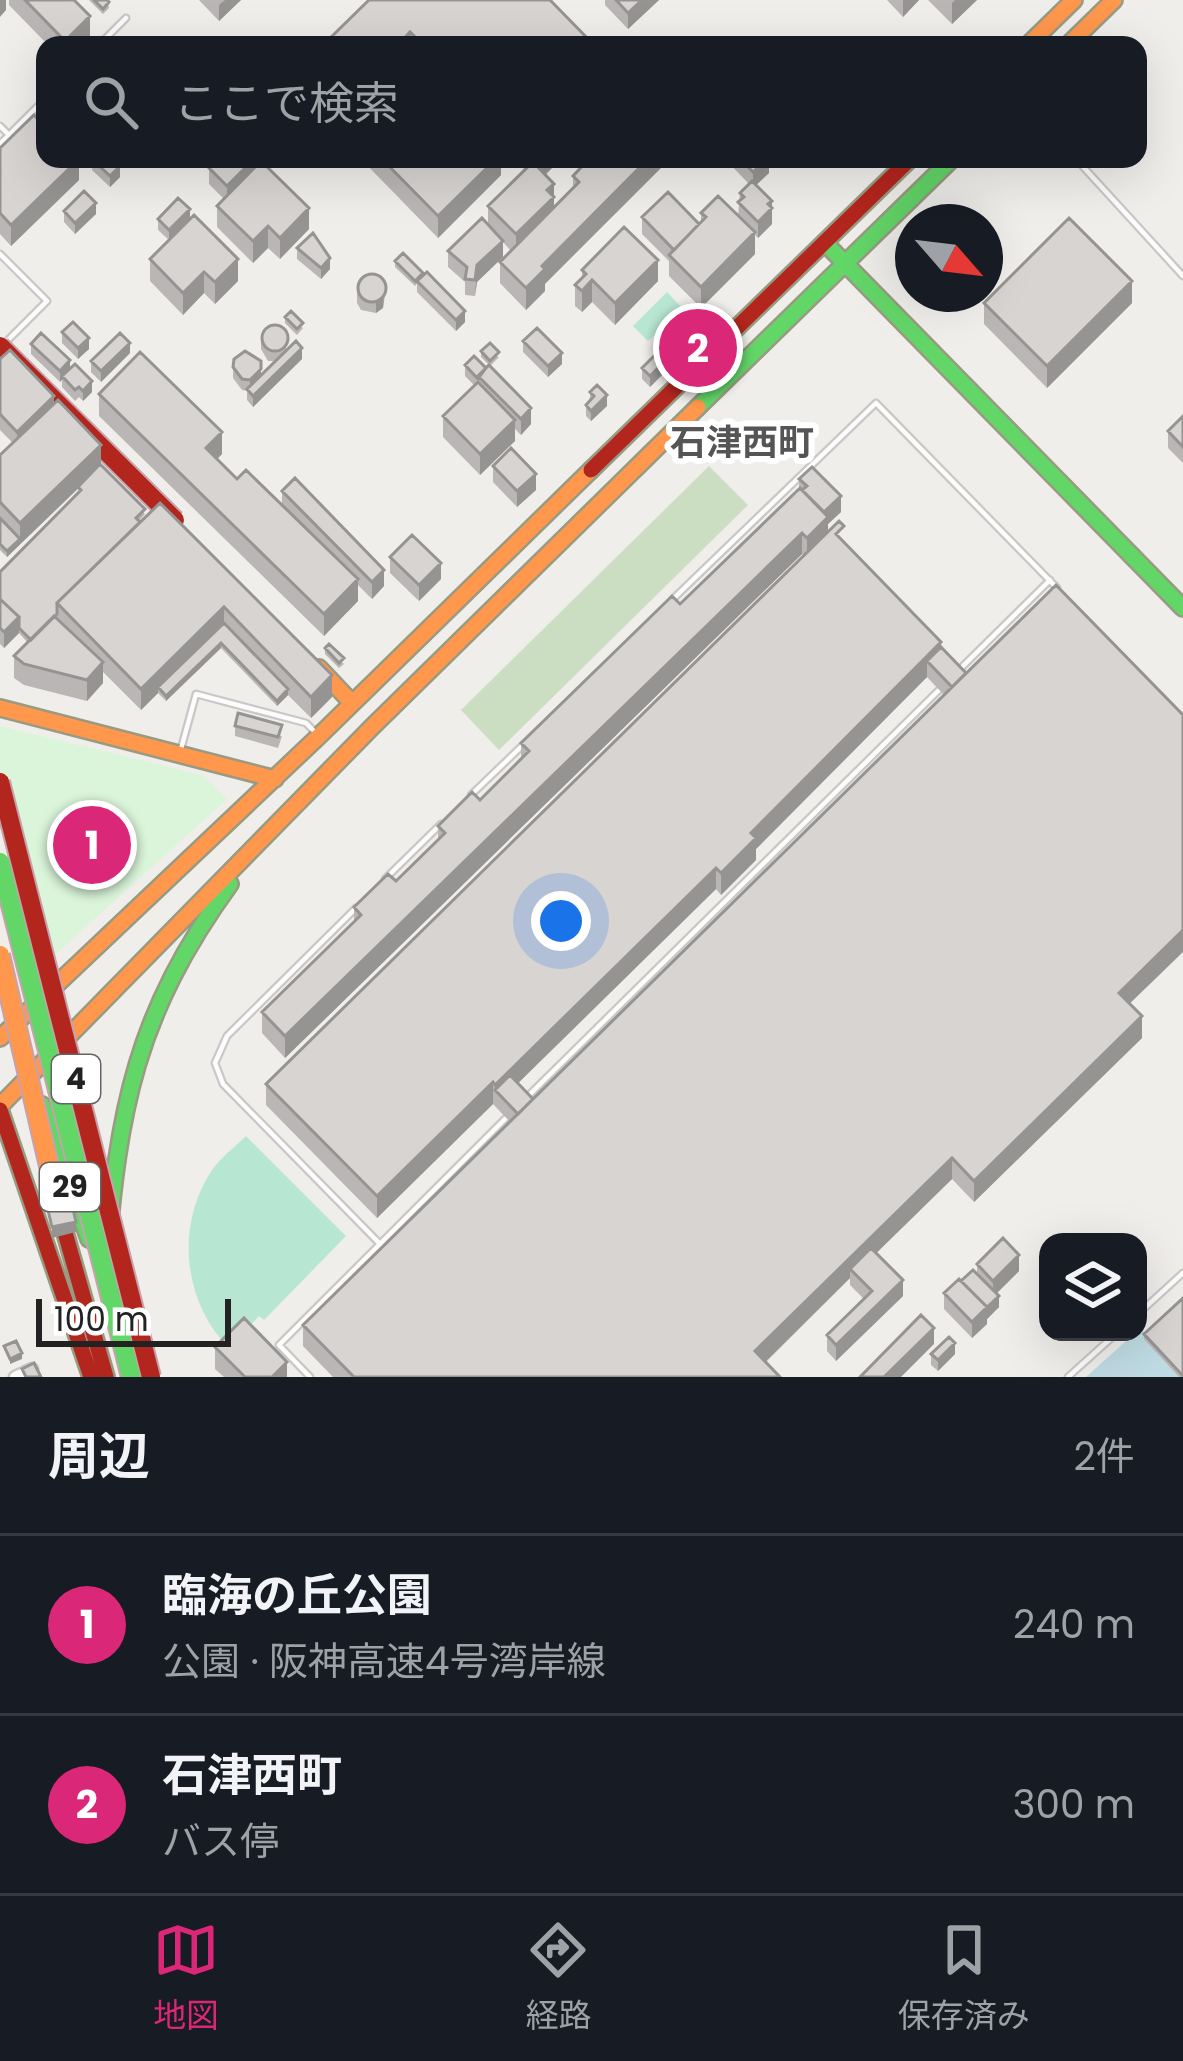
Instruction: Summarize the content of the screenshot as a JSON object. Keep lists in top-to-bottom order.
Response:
{
  "streets": {
    "main road": ["4", "29"]
  },
  "crossings": [
    ["4", "29"]
  ],
  "districts": ["石津西町"],
  "scale_bar": "100 m",
  "north": "bottom right",
  "page": {
    "search": "ここで検索",
    "pins": ["2", "1"],
    "scale": "100 m",
    "heading": ["周辺", "2件"],
    "list": [
      {
        "mark": "1",
        "name": "臨海の丘公園",
        "note": "公園 · 阪神高速4号湾岸線",
        "value": "240 m"
      },
      {
        "mark": "2",
        "name": "石津西町",
        "note": "バス停",
        "value": "300 m"
      }
    ],
    "nav": ["地図", "経路", "保存済み"]
  }
}
